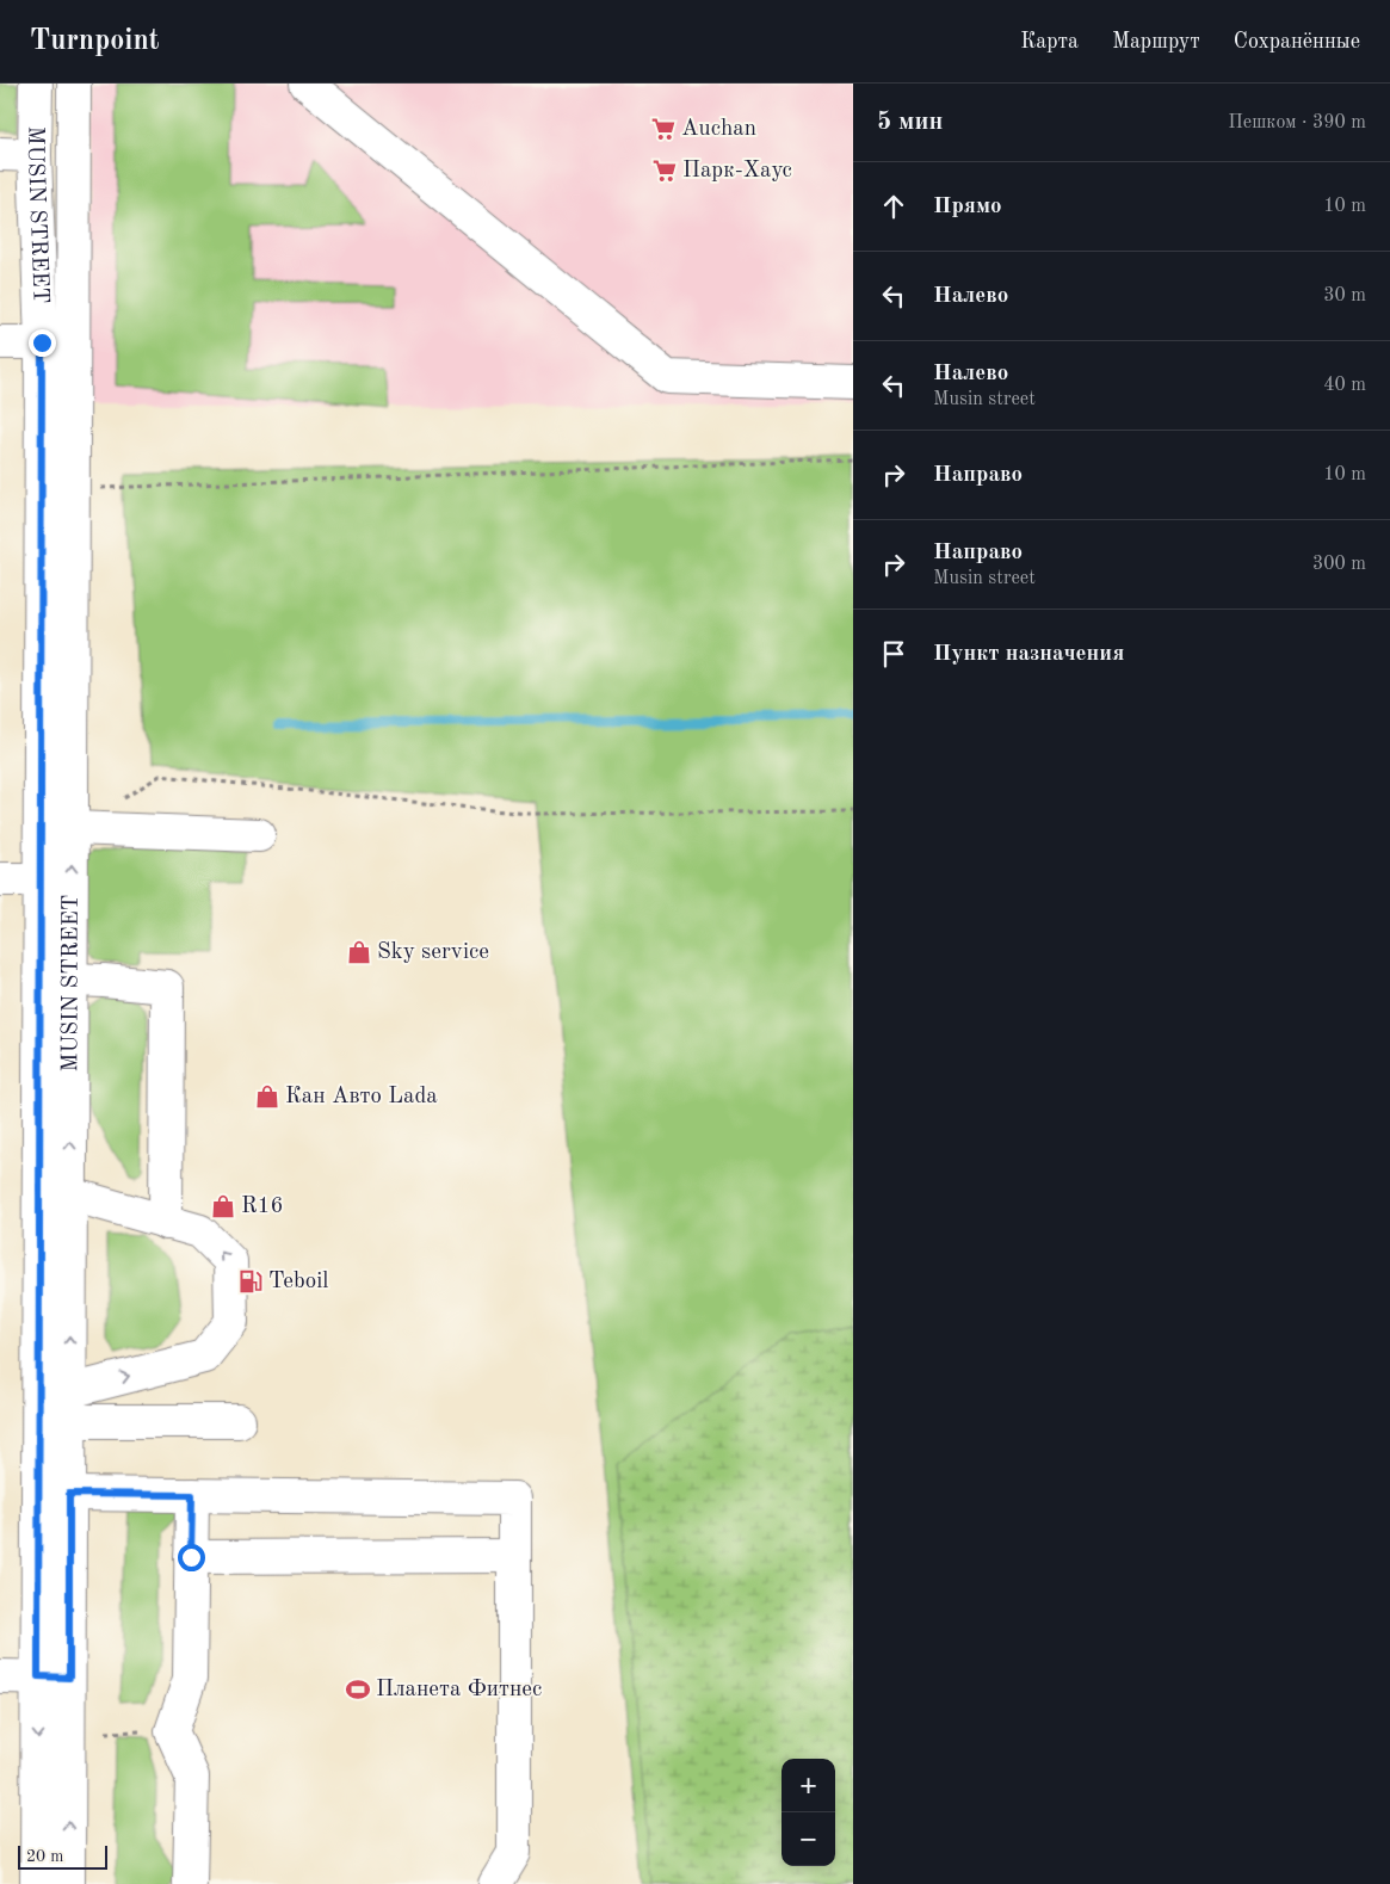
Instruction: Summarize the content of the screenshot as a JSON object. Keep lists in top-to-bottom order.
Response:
{
  "streets": {
    "street": ["MUSIN STREET"]
  },
  "places": {
    "supermarket": ["Auchan", "Парк-Хаус"],
    "shop": ["Sky service", "Кан Авто Lada", "R16"],
    "fuel station": ["Teboil"],
    "sports": ["Планета Фитнес"]
  },
  "scale_bar": "20 m",
  "page": {
    "header": "Turnpoint",
    "nav": ["Карта", "Маршрут", "Сохранённые"],
    "heading": ["5 мин", "Пешком · 390 m"],
    "list": [
      ["Прямо", "10 m"],
      ["Налево", "30 m"],
      ["Налево", "Musin street", "40 m"],
      ["Направо", "10 m"],
      ["Направо", "Musin street", "300 m"],
      "Пункт назначения"
    ],
    "map_buttons": ["+", "−"],
    "scale": "20 m"
  }
}
